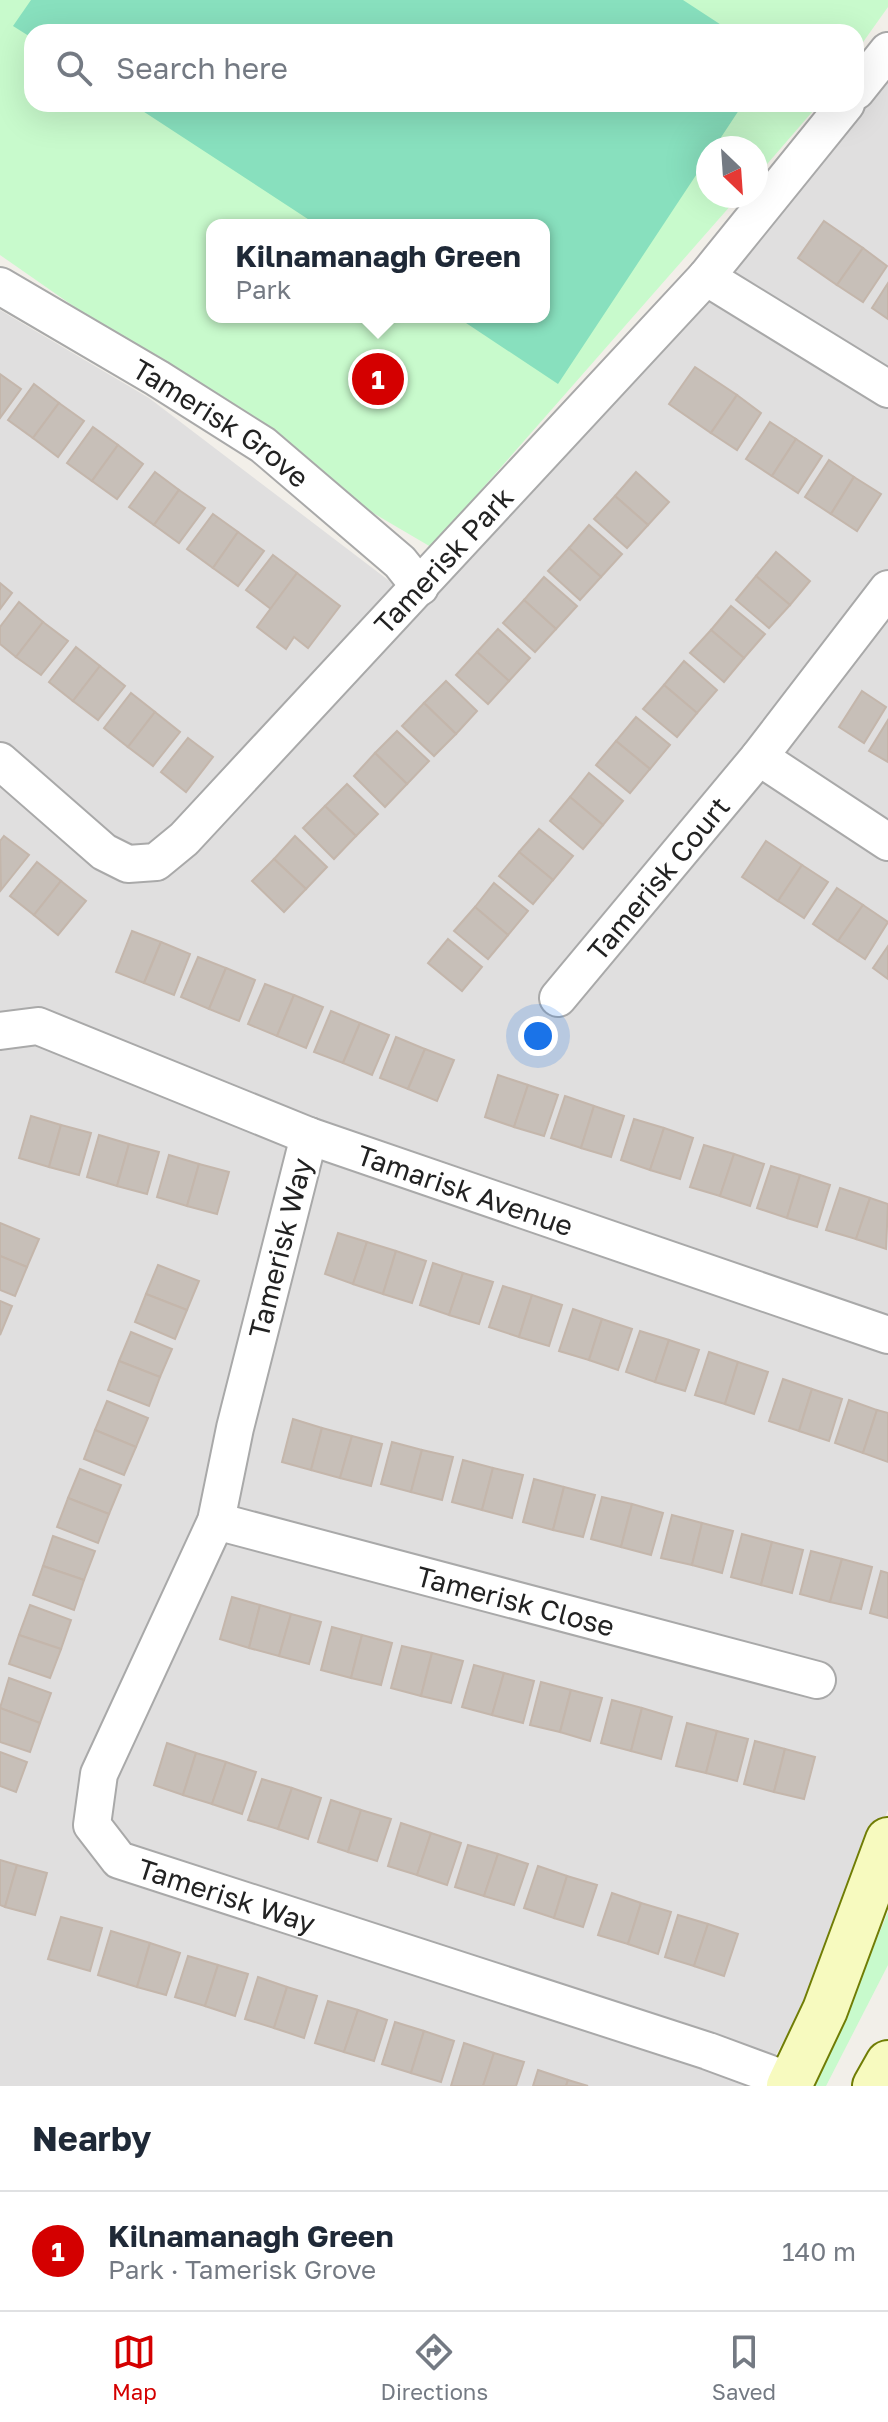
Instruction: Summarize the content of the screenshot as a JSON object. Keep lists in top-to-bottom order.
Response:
{
  "streets": {
    "street": [
      "Tamerisk Grove",
      "Tamerisk Park",
      "Tamerisk Court",
      "Tamarisk Avenue",
      "Tamerisk Way",
      "Tamerisk Close"
    ]
  },
  "crossings": [
    ["Tamerisk Grove", "Tamerisk Park"],
    ["Tamarisk Avenue", "Tamerisk Way"],
    ["Tamerisk Way", "Tamerisk Close"]
  ],
  "north": "bottom right",
  "page": {
    "search": "Search here",
    "popup": ["Kilnamanagh Green", "Park"],
    "pins": "1",
    "heading": "Nearby",
    "list": [
      {
        "mark": "1",
        "name": "Kilnamanagh Green",
        "note": "Park · Tamerisk Grove",
        "value": "140 m"
      }
    ],
    "nav": ["Map", "Directions", "Saved"]
  }
}
